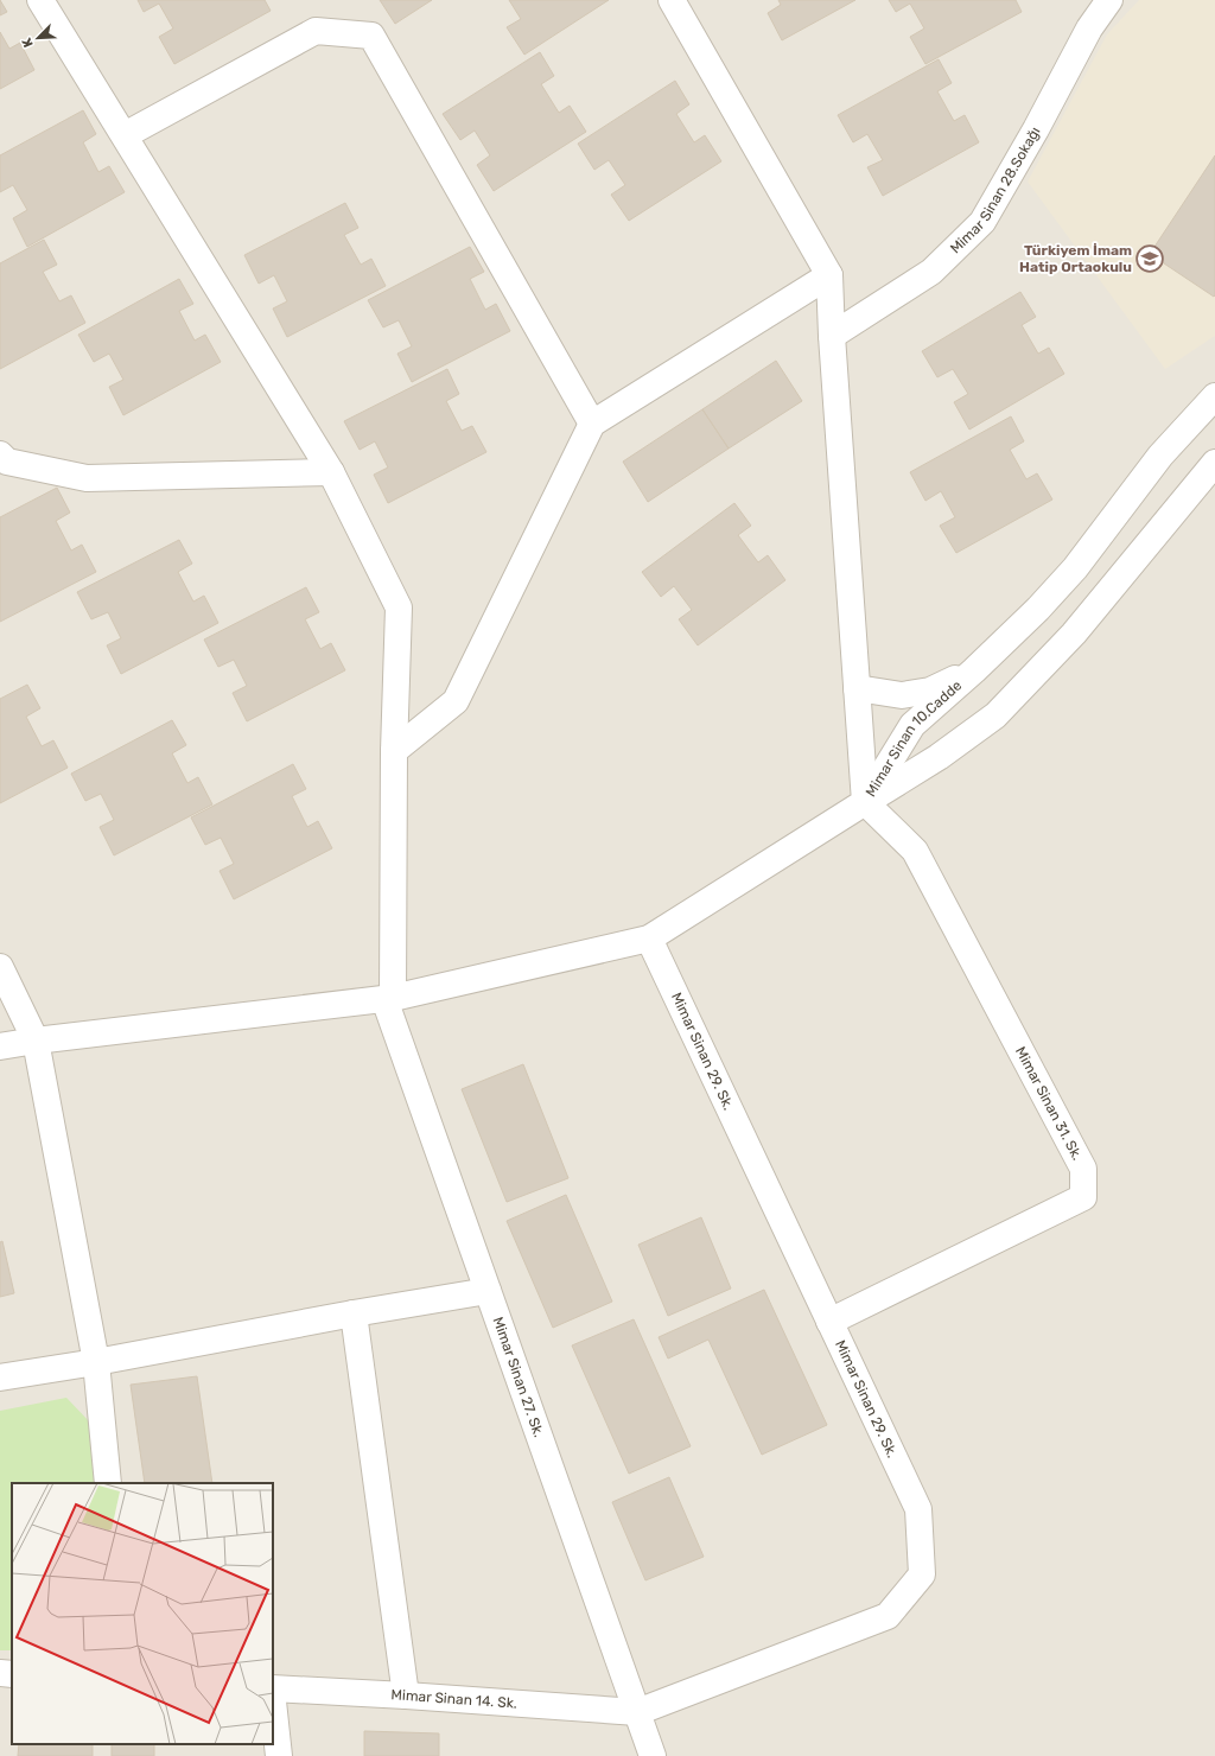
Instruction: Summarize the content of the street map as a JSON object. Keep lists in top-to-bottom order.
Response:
{
  "streets": {
    "street": [
      "Mimar Sinan 28.Sokağı",
      "Mimar Sinan 10.Cadde",
      "Mimar Sinan 29. Sk.",
      "Mimar Sinan 31. Sk.",
      "Mimar Sinan 27. Sk.",
      "Mimar Sinan 14. Sk."
    ]
  },
  "crossings": [
    ["Mimar Sinan 10.Cadde", "Mimar Sinan 31. Sk."],
    ["Mimar Sinan 29. Sk.", "Mimar Sinan 31. Sk."],
    ["Mimar Sinan 29. Sk.", "Mimar Sinan 27. Sk."],
    ["Mimar Sinan 29. Sk.", "Mimar Sinan 14. Sk."],
    ["Mimar Sinan 27. Sk.", "Mimar Sinan 14. Sk."]
  ],
  "places": {
    "school or university": ["Türkiyem İmam Hatip Ortaokulu"]
  },
  "north": "bottom left"
}
